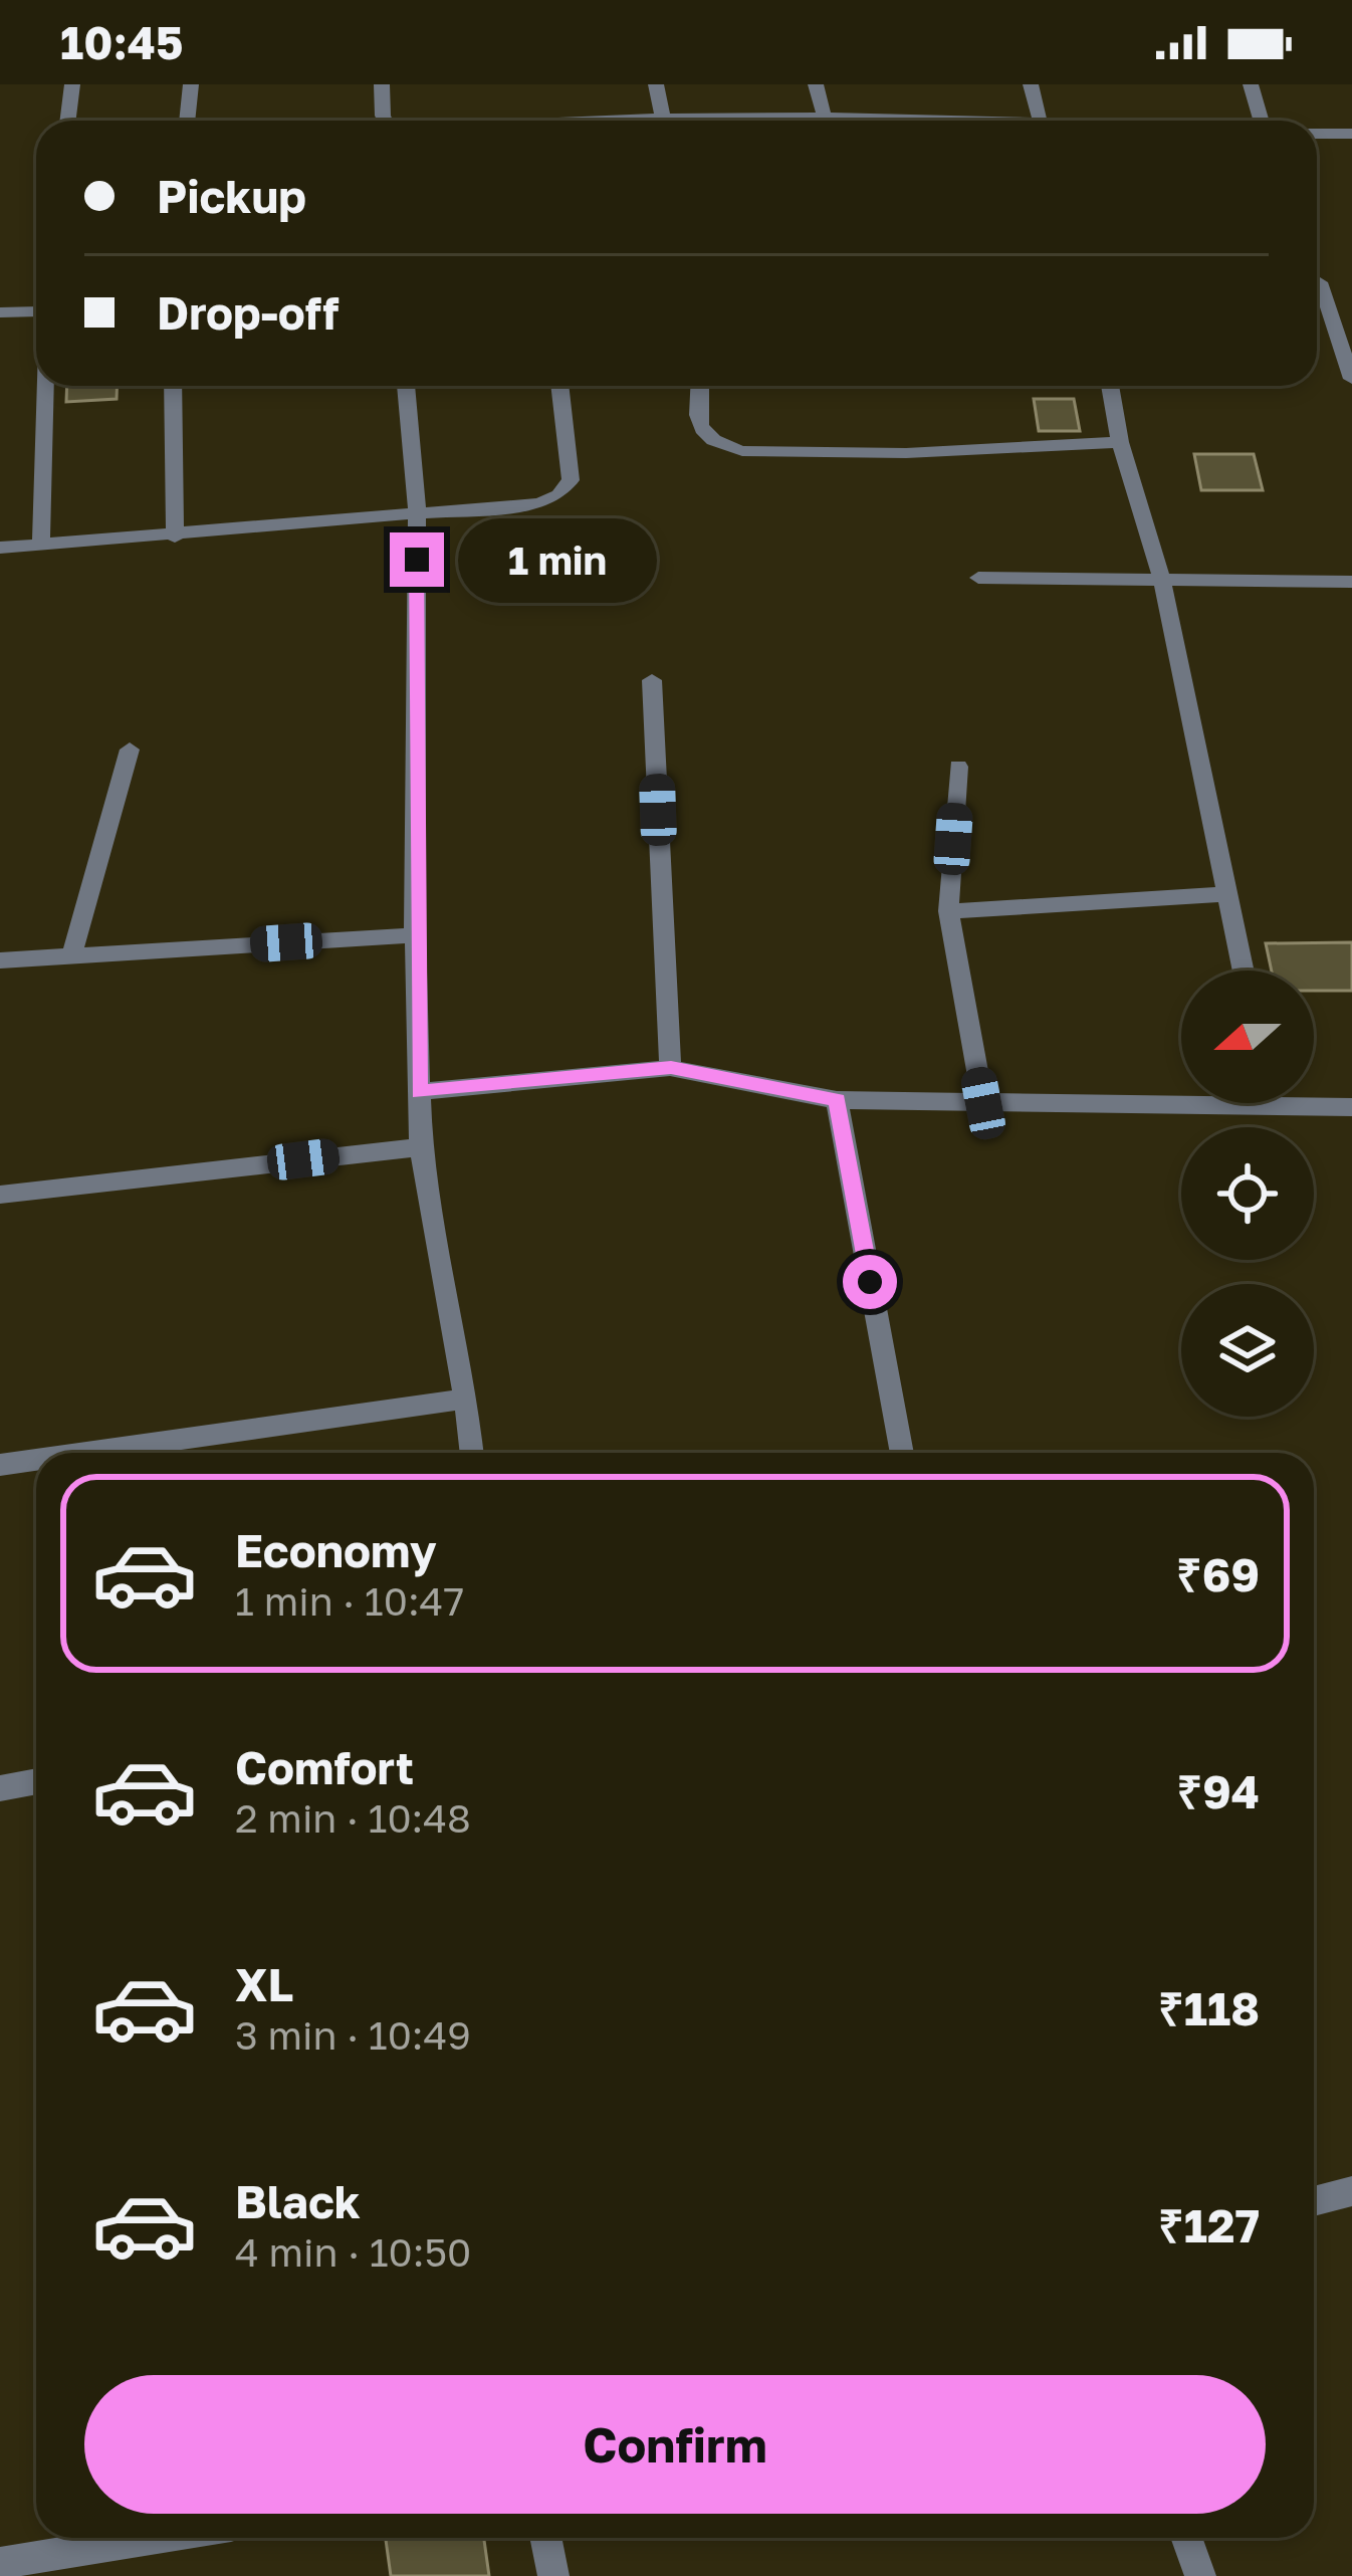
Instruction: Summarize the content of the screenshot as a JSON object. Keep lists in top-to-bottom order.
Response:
{
  "north": "left",
  "page": {
    "status": "10:45",
    "banner": ["Pickup", "Drop-off"],
    "bubble": "1 min",
    "list": [
      {
        "name": "Economy",
        "note": "1 min · 10:47",
        "value": "₹69"
      },
      {
        "name": "Comfort",
        "note": "2 min · 10:48",
        "value": "₹94"
      },
      {
        "name": "XL",
        "note": "3 min · 10:49",
        "value": "₹118"
      },
      {
        "name": "Black",
        "note": "4 min · 10:50",
        "value": "₹127"
      }
    ],
    "buttons": "Confirm"
  }
}
